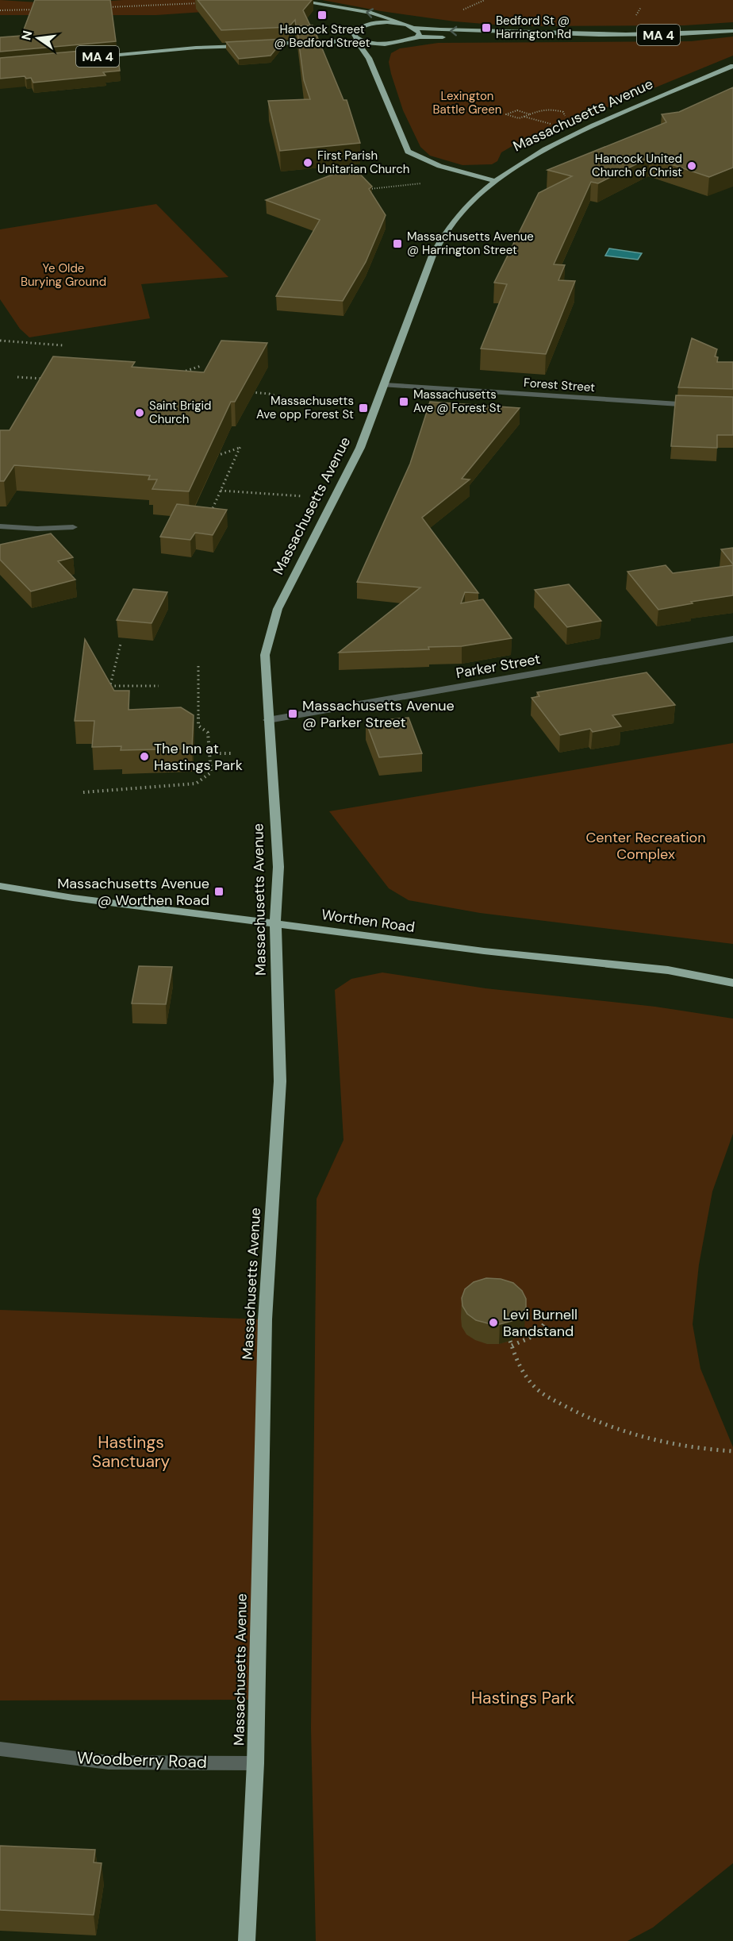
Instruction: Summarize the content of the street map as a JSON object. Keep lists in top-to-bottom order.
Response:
{
  "streets": {
    "main road": ["MA 4", "Massachusetts Avenue", "Worthen Road"],
    "street": ["Forest Street", "Parker Street", "Woodberry Road"]
  },
  "crossings": [
    ["Massachusetts Avenue", "Forest Street"],
    ["Massachusetts Avenue", "Parker Street"],
    ["Massachusetts Avenue", "Worthen Road"],
    ["Massachusetts Avenue", "Woodberry Road"]
  ],
  "parks": [
    "Lexington Battle Green",
    "Ye Olde Burying Ground",
    "Center Recreation Complex",
    "Hastings Sanctuary",
    "Hastings Park"
  ],
  "places": {
    "transit": [
      "Hancock Street @ Bedford Street",
      "Bedford St @ Harrington Rd",
      "Massachusetts Avenue @ Harrington Street",
      "Massachusetts Ave @ Forest St",
      "Massachusetts Ave opp Forest St",
      "Massachusetts Avenue @ Parker Street",
      "Massachusetts Avenue @ Worthen Road"
    ],
    "other": [
      "First Parish Unitarian Church",
      "Hancock United Church of Christ",
      "Saint Brigid Church",
      "The Inn at Hastings Park",
      "Levi Burnell Bandstand"
    ]
  },
  "north": "left"
}
